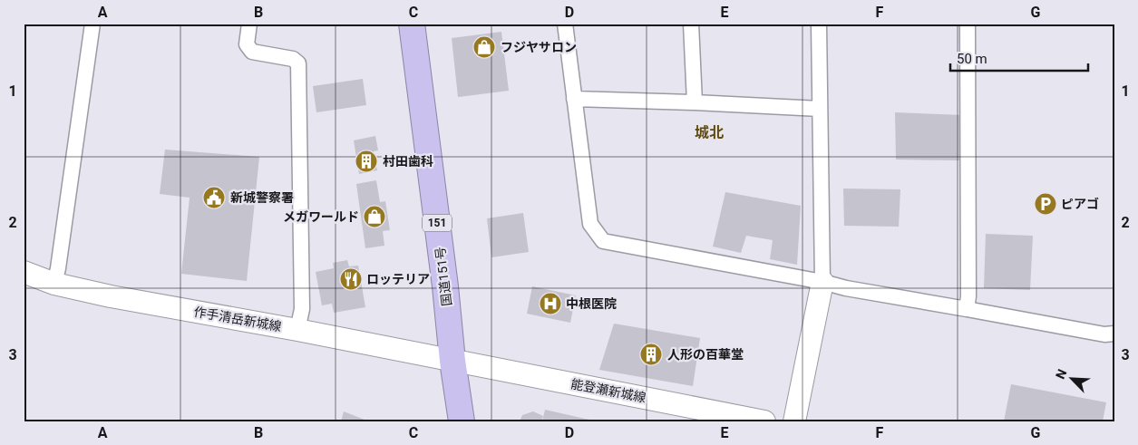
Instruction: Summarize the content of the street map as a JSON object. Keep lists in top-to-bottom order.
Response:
{
  "streets": {
    "highway": ["151", "国道151号"],
    "main road": ["作手清岳新城線", "能登瀬新城線"]
  },
  "crossings": [
    ["国道151号", "作手清岳新城線"],
    ["国道151号", "能登瀬新城線"],
    ["作手清岳新城線", "能登瀬新城線"]
  ],
  "districts": ["城北"],
  "places": {
    "shop": ["フジヤサロン", "メガワールド"],
    "building": ["村田歯科", "人形の百華堂"],
    "public building": ["新城警察署"],
    "parking": ["ピアゴ"],
    "restaurant": ["ロッテリア"],
    "hospital": ["中根医院"]
  },
  "scale_bar": "50 m",
  "north": "top left",
  "grid": {
    "columns": [
      "A",
      "B",
      "C",
      "D",
      "E",
      "F",
      "G"
    ],
    "rows": ["1", "2", "3"]
  }
}
